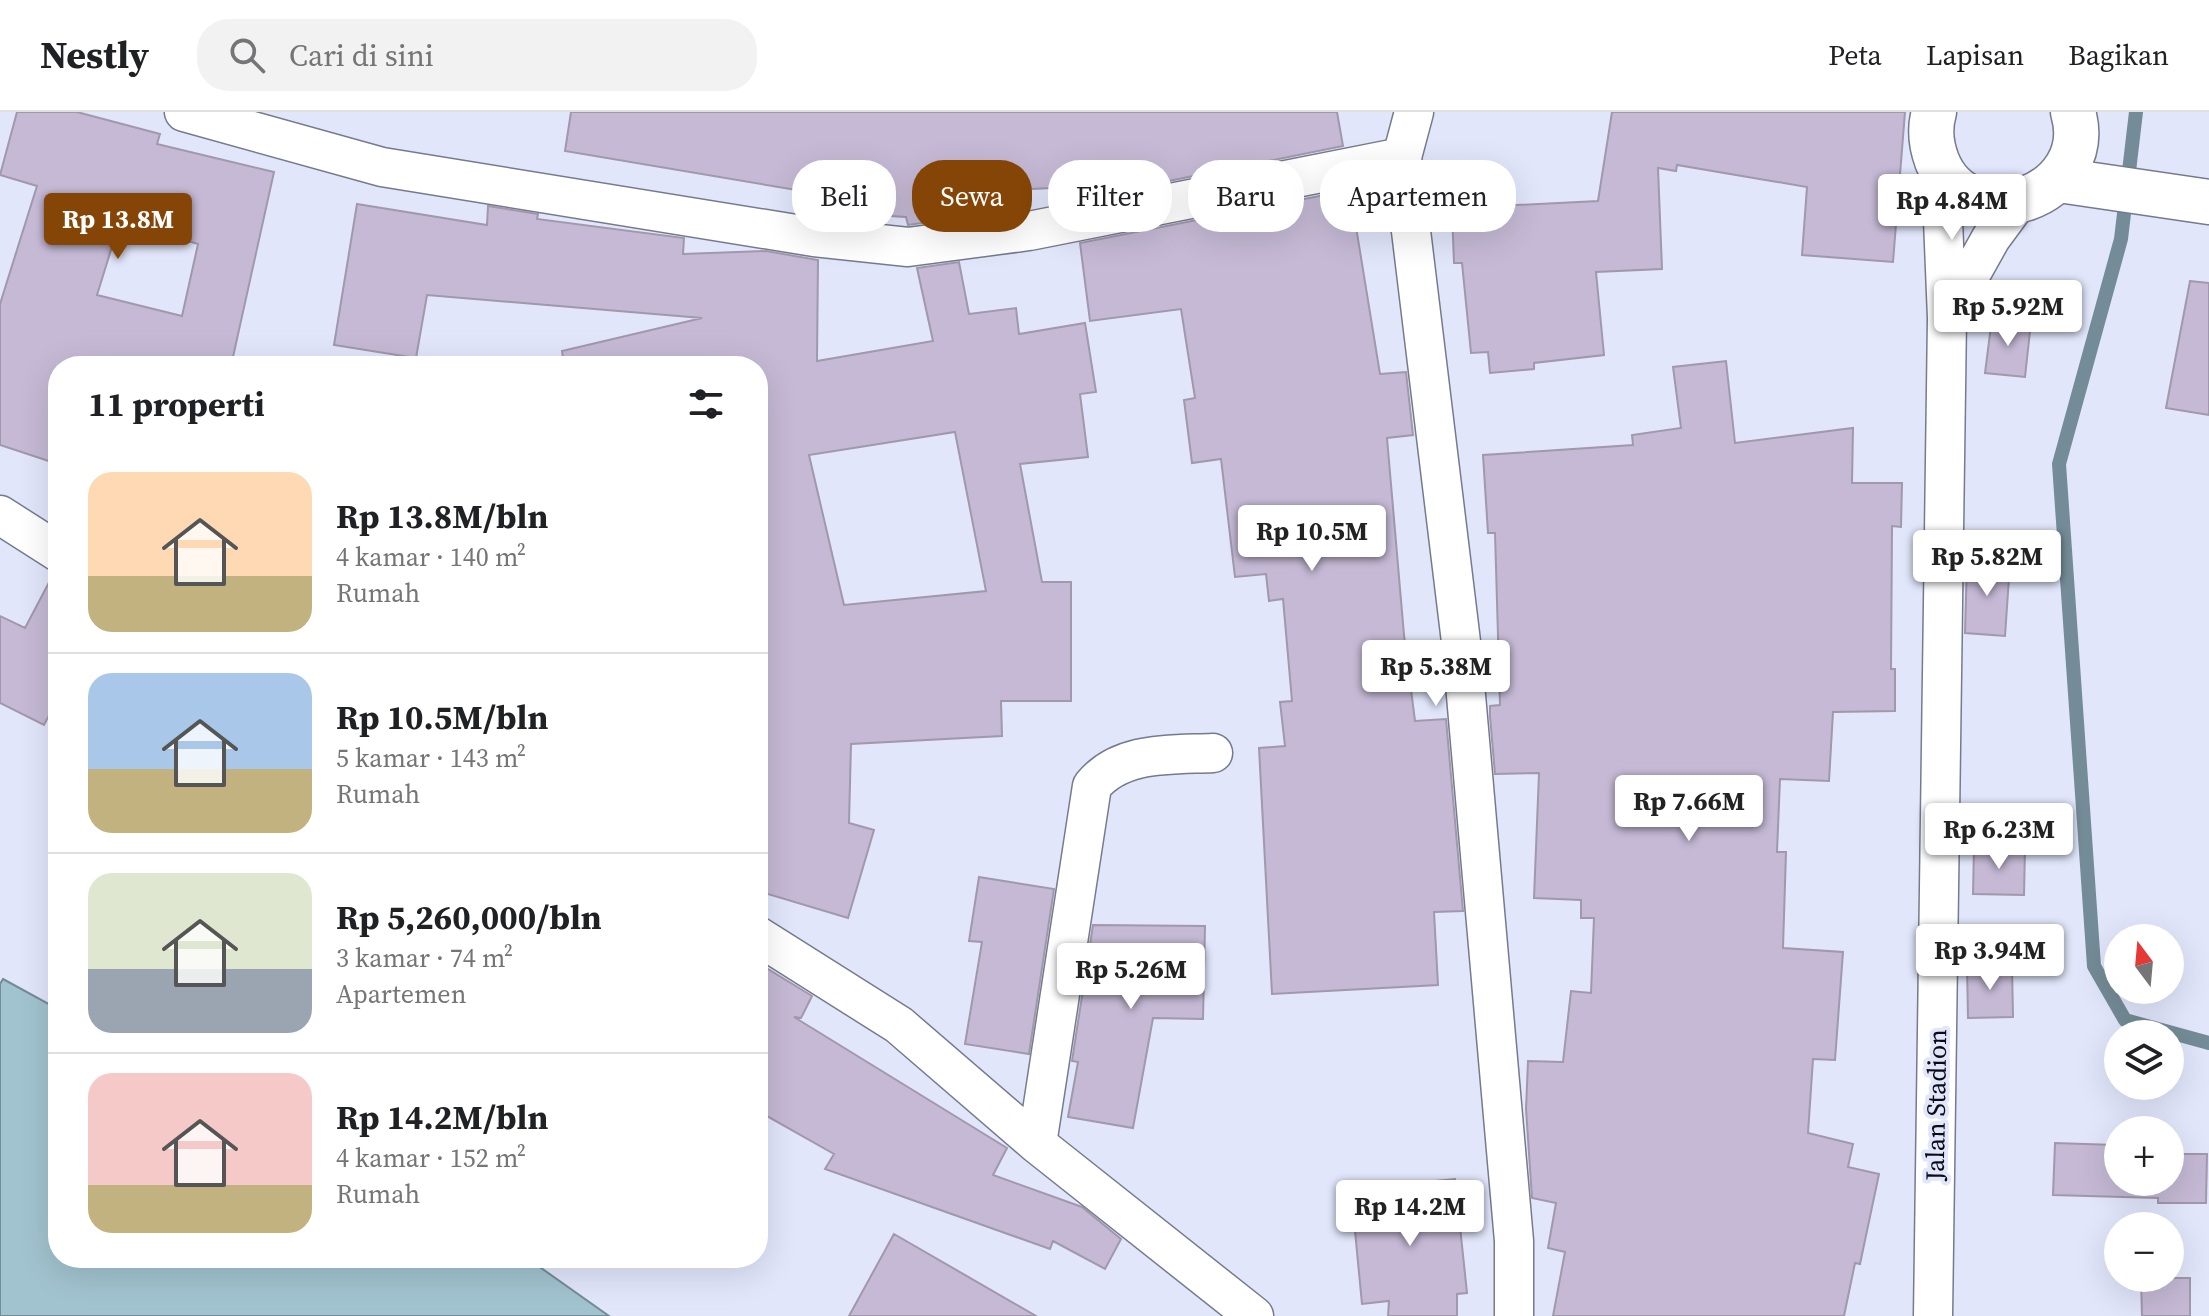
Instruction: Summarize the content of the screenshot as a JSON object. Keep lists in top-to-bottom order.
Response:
{
  "streets": {
    "street": ["Jalan Stadion"]
  },
  "north": "top",
  "page": {
    "header": "Nestly",
    "search": "Cari di sini",
    "nav": ["Peta", "Lapisan", "Bagikan"],
    "chip": [
      "Beli",
      "Sewa",
      "Filter",
      "Baru",
      "Apartemen"
    ],
    "price": [
      "Rp 4.84M",
      "Rp 13.8M",
      "Rp 5.92M",
      "Rp 10.5M",
      "Rp 5.82M",
      "Rp 5.38M",
      "Rp 7.66M",
      "Rp 6.23M",
      "Rp 3.94M",
      "Rp 5.26M",
      "Rp 14.2M"
    ],
    "heading": "11 properti",
    "list": [
      {
        "name": "Rp 13.8M/bln",
        "note": "4 kamar · 140 m² · Rumah"
      },
      {
        "name": "Rp 10.5M/bln",
        "note": "5 kamar · 143 m² · Rumah"
      },
      {
        "name": "Rp 5,260,000/bln",
        "note": "3 kamar · 74 m² · Apartemen"
      },
      {
        "name": "Rp 14.2M/bln",
        "note": "4 kamar · 152 m² · Rumah"
      }
    ],
    "map_buttons": ["+", "−"]
  }
}
